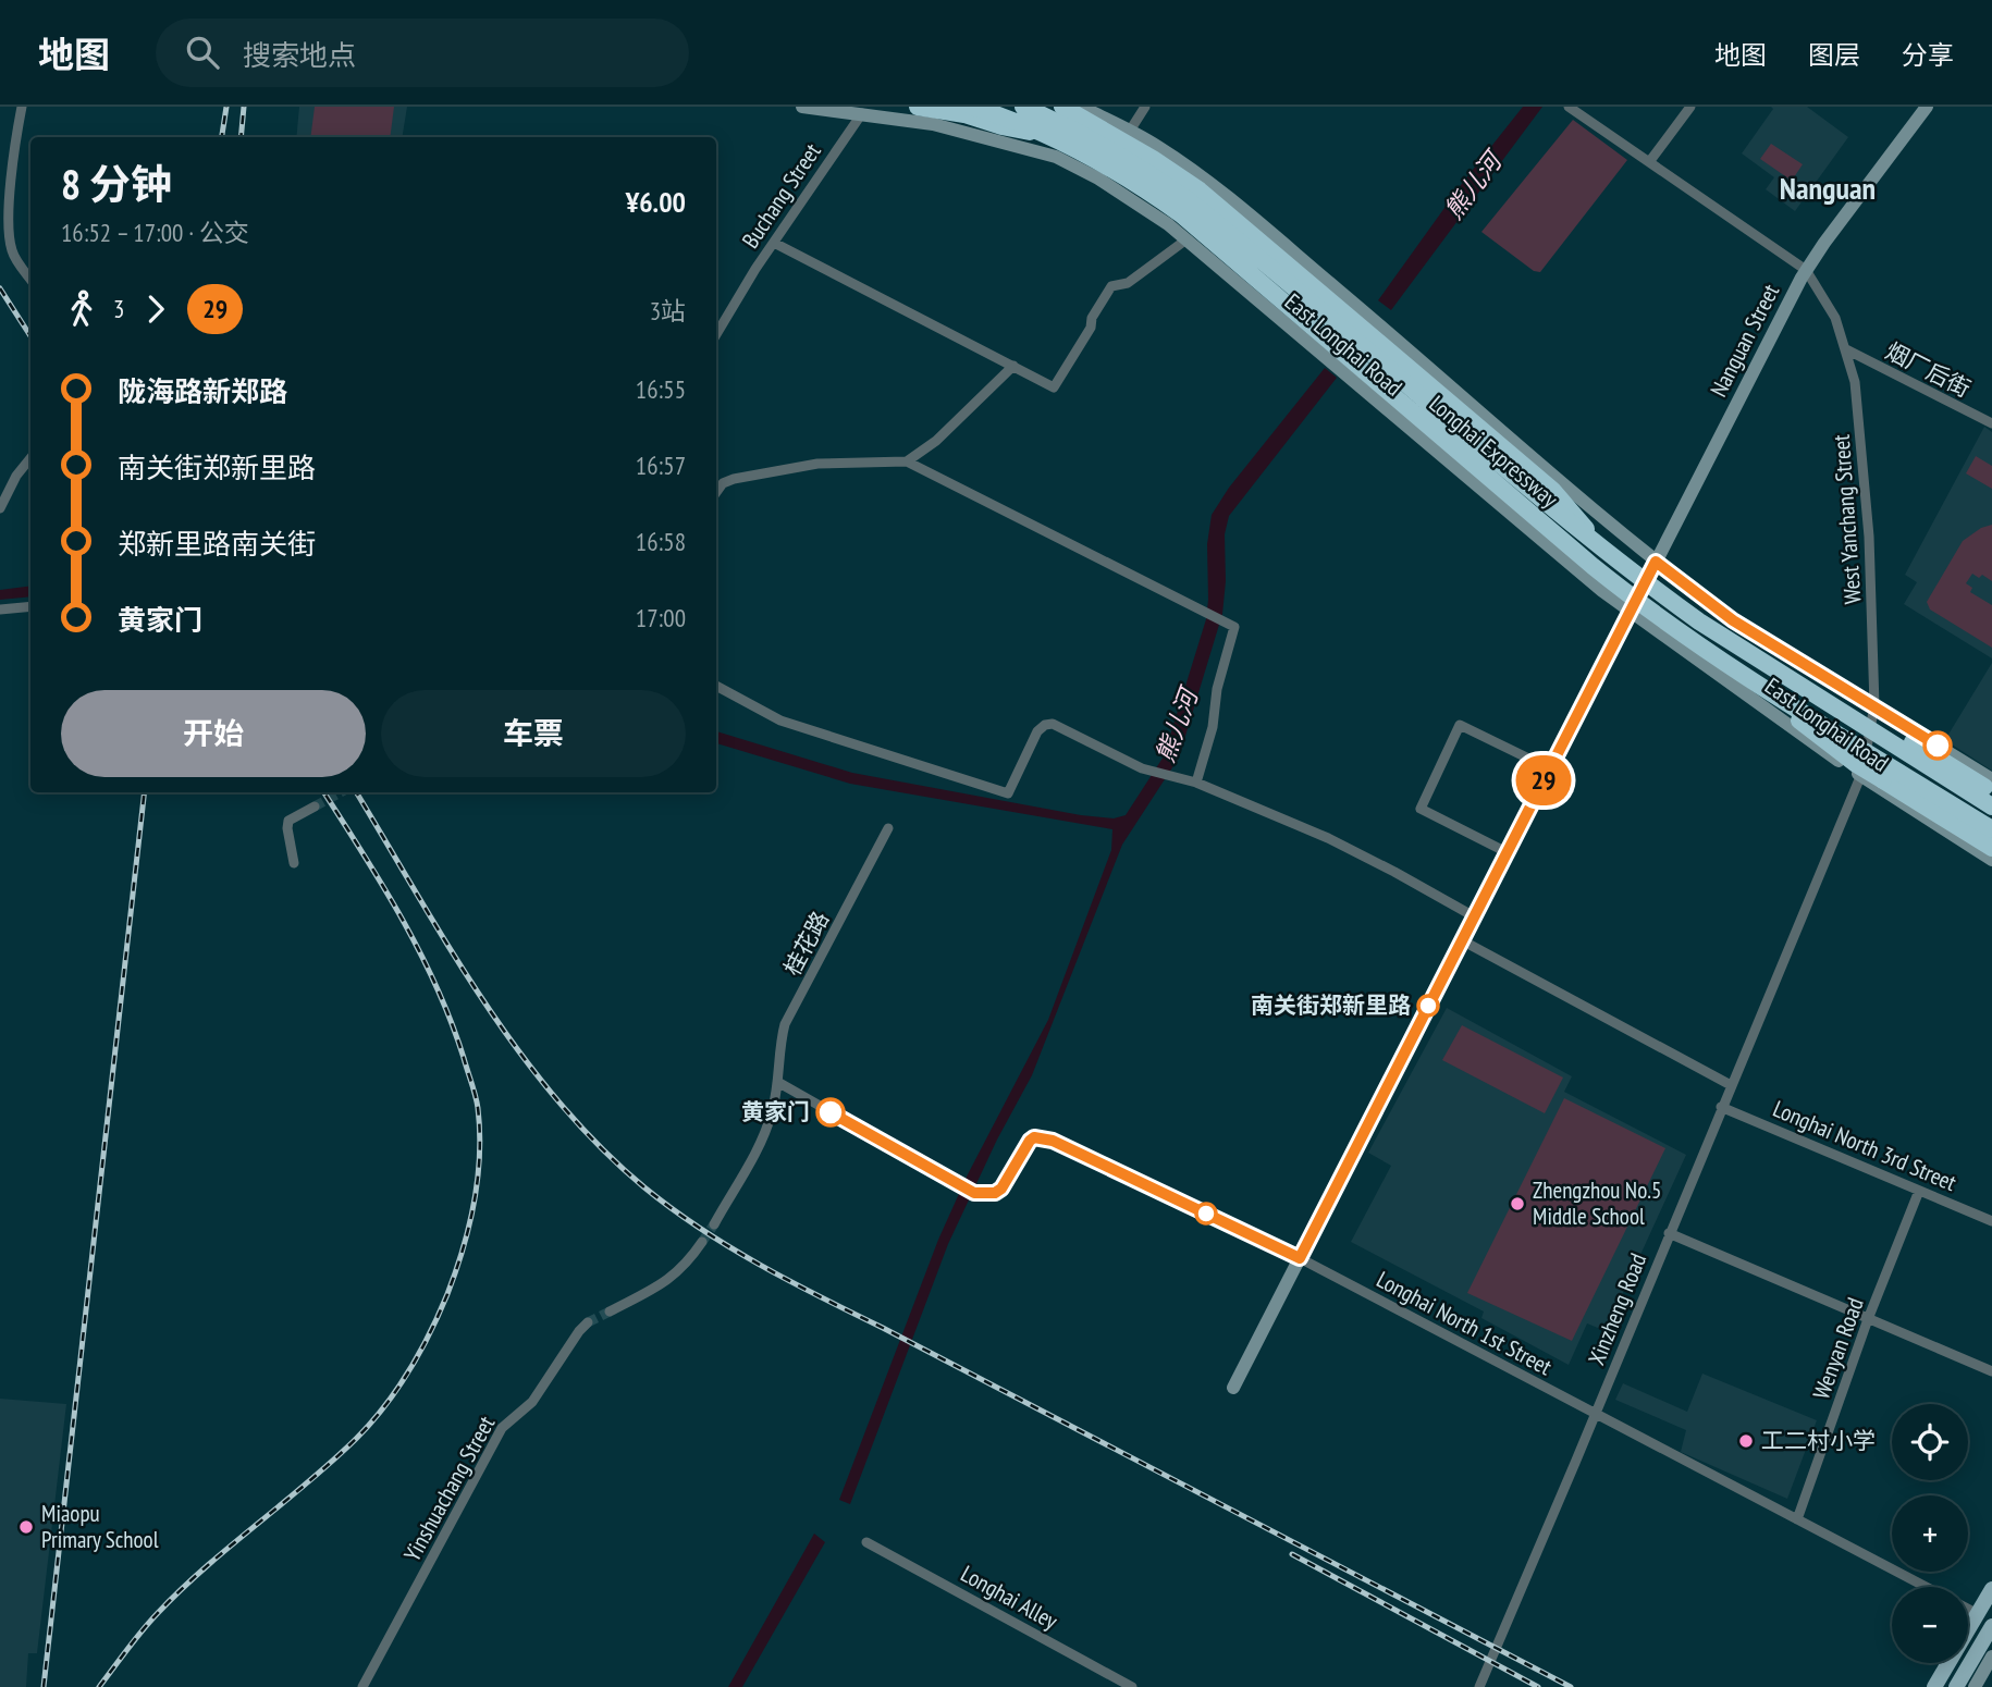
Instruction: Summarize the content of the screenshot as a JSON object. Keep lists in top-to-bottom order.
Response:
{
  "streets": {
    "highway": ["Longhai Expressway"],
    "street": [
      "Buchang Street",
      "Nanguan Street",
      "East Longhai Road",
      "烟厂后街",
      "West Yanchang Street",
      "桂花路",
      "Longhai North 3rd Street",
      "Xinzheng Road",
      "Longhai North 1st Street",
      "Wenyan Road",
      "Yinshuachang Street",
      "Longhai Alley"
    ]
  },
  "crossings": [
    ["Buchang Street", "East Longhai Road"],
    ["Nanguan Street", "East Longhai Road"],
    ["Nanguan Street", "West Yanchang Street"],
    ["Nanguan Street", "Longhai North 1st Street"],
    ["East Longhai Road", "West Yanchang Street"],
    ["East Longhai Road", "Xinzheng Road"],
    ["烟厂后街", "West Yanchang Street"],
    ["West Yanchang Street", "Xinzheng Road"],
    ["桂花路", "Longhai North 1st Street"],
    ["Longhai North 3rd Street", "Xinzheng Road"],
    ["Longhai North 3rd Street", "Wenyan Road"],
    ["Xinzheng Road", "Longhai North 1st Street"],
    ["Longhai North 1st Street", "Wenyan Road"]
  ],
  "districts": ["Nanguan"],
  "water": ["熊儿河"],
  "places": [
    "南关街郑新里路",
    "黄家门",
    "Zhengzhou No.5 Middle School",
    "工二村小学",
    "Miaopu Primary School"
  ],
  "lines": ["bus line 29"],
  "page": {
    "header": "地图",
    "search": "搜索地点",
    "nav": ["地图", "图层", "分享"],
    "on_map": "29",
    "heading": ["8 分钟", "16:52 – 17:00 · 公交", "¥6.00"],
    "legs": ["3", "29", "3站"],
    "list": [
      {
        "name": "陇海路新郑路",
        "value": "16:55"
      },
      {
        "name": "南关街郑新里路",
        "value": "16:57"
      },
      {
        "name": "郑新里路南关街",
        "value": "16:58"
      },
      {
        "name": "黄家门",
        "value": "17:00"
      }
    ],
    "buttons": ["开始", "车票"],
    "map_buttons": ["+", "−"]
  }
}
